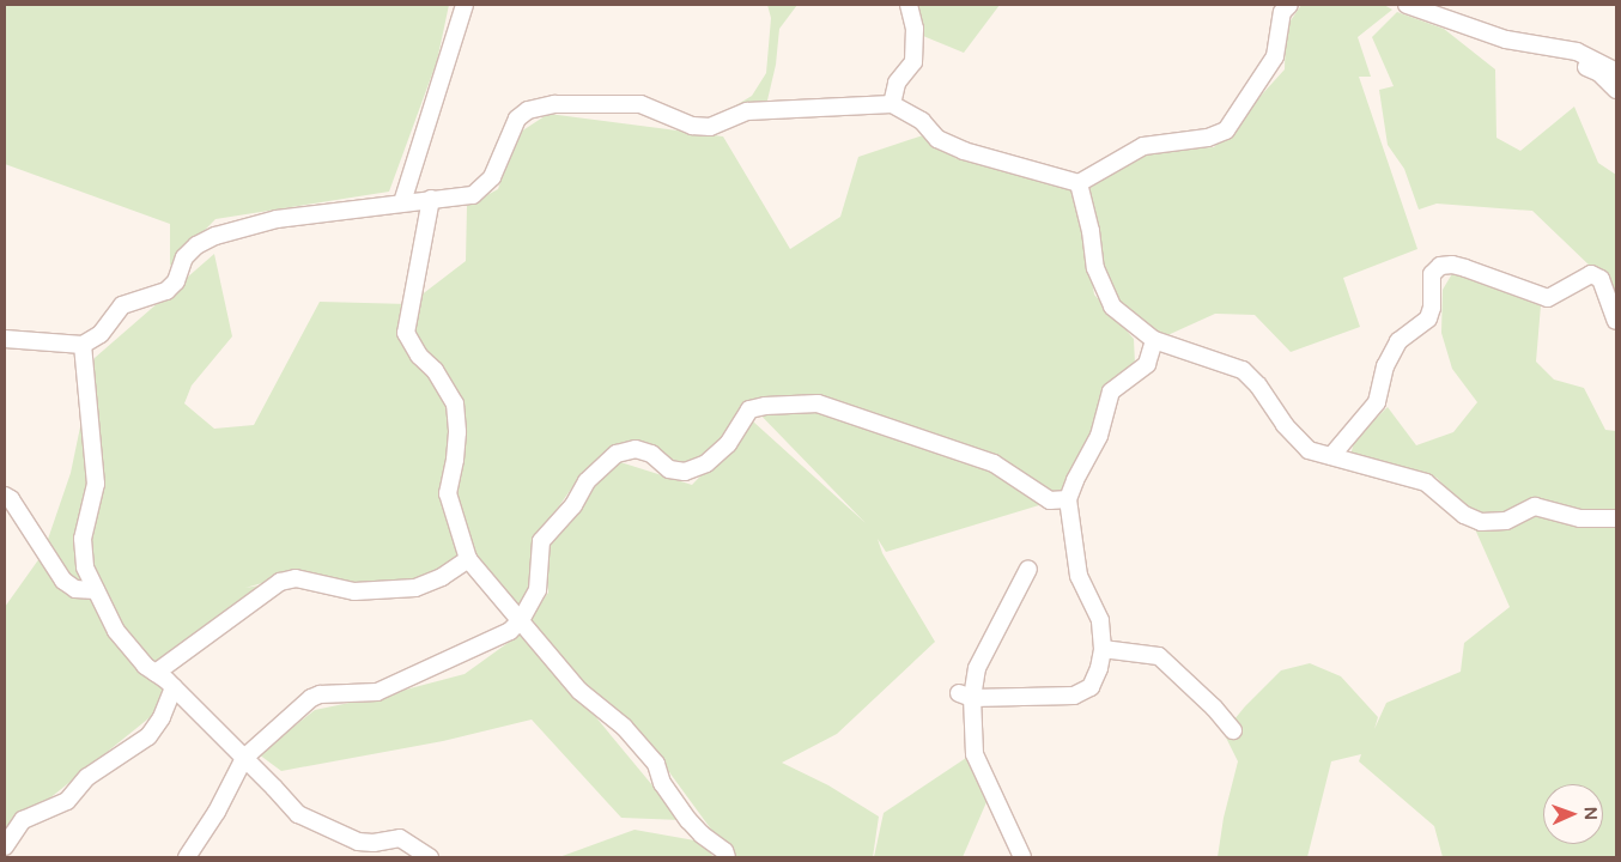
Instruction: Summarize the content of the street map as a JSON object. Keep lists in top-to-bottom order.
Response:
{
  "north": "right"
}
